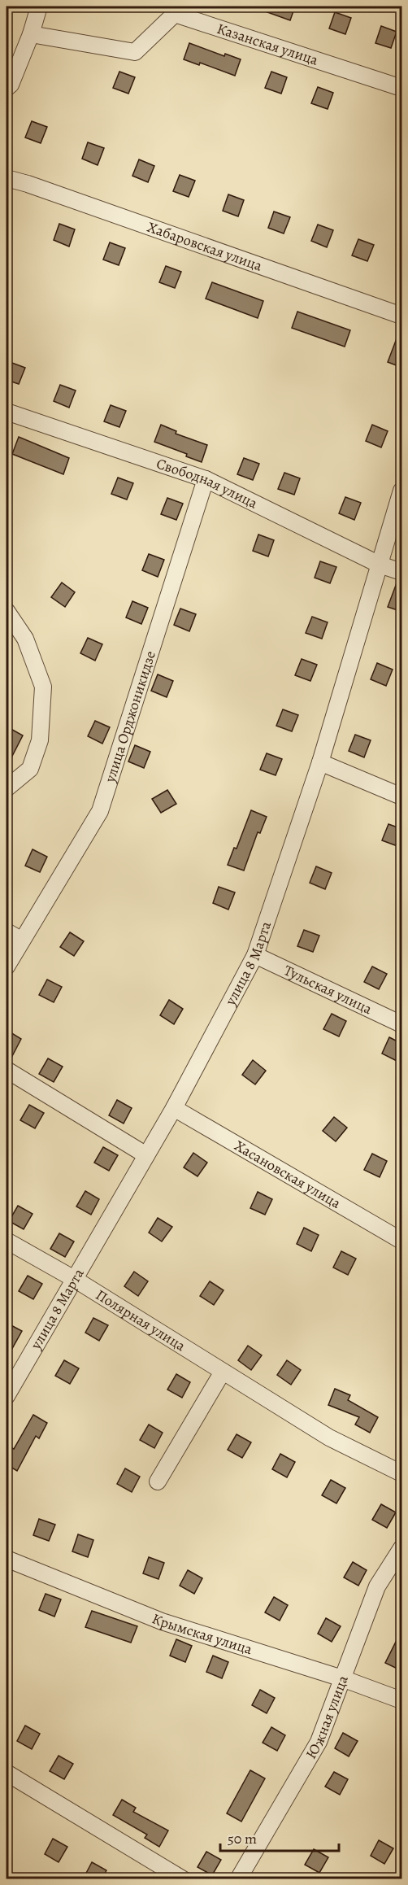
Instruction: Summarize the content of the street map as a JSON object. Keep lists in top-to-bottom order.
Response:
{
  "streets": {
    "street": [
      "Казанская улица",
      "Хабаровская улица",
      "Свободная улица",
      "улица Орджоникидзе",
      "улица 8 Марта",
      "Тульская улица",
      "Хасановская улица",
      "Полярная улица",
      "Крымская улица",
      "Южная улица"
    ]
  },
  "crossings": [
    ["Свободная улица", "улица Орджоникидзе"],
    ["Свободная улица", "улица 8 Марта"],
    ["улица 8 Марта", "Тульская улица"],
    ["улица 8 Марта", "Хасановская улица"],
    ["улица 8 Марта", "Полярная улица"],
    ["Крымская улица", "Южная улица"]
  ],
  "scale_bar": "50 m"
}
